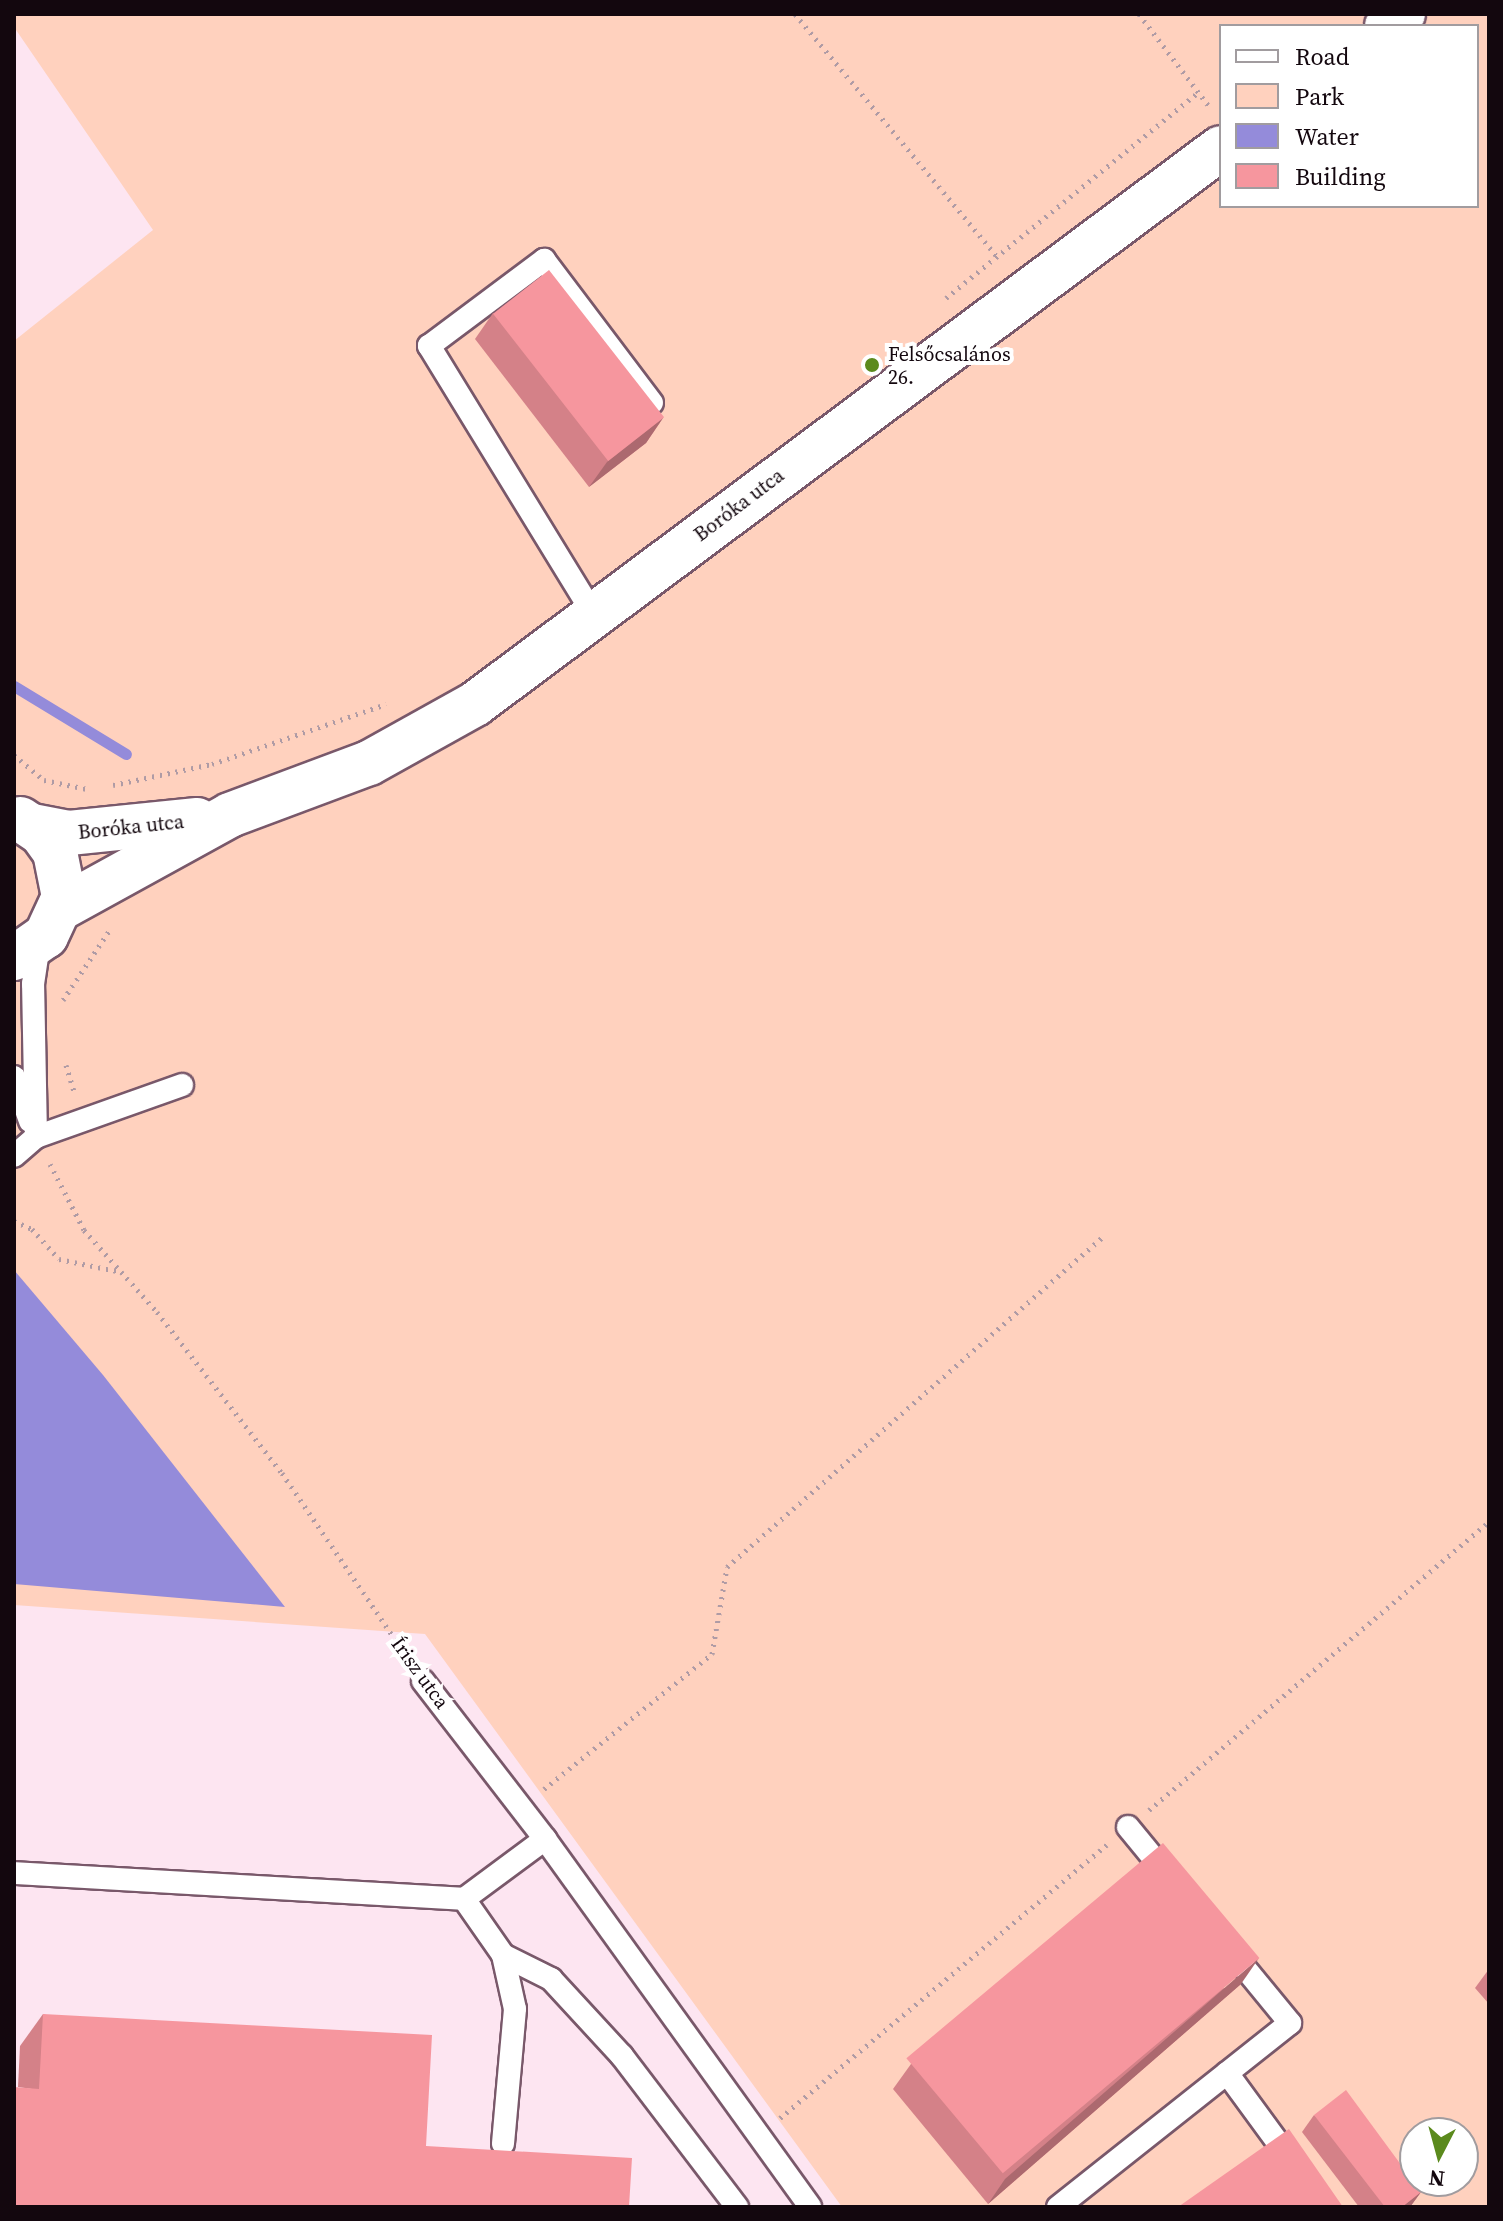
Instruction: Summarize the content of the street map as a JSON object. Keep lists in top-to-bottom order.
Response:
{
  "streets": {
    "street": ["Boróka utca"],
    "lane": ["Írisz utca"]
  },
  "places": ["Felsőcsalános 26."],
  "legend": [
    "Road",
    "Park",
    "Water",
    "Building"
  ],
  "north": "bottom"
}
